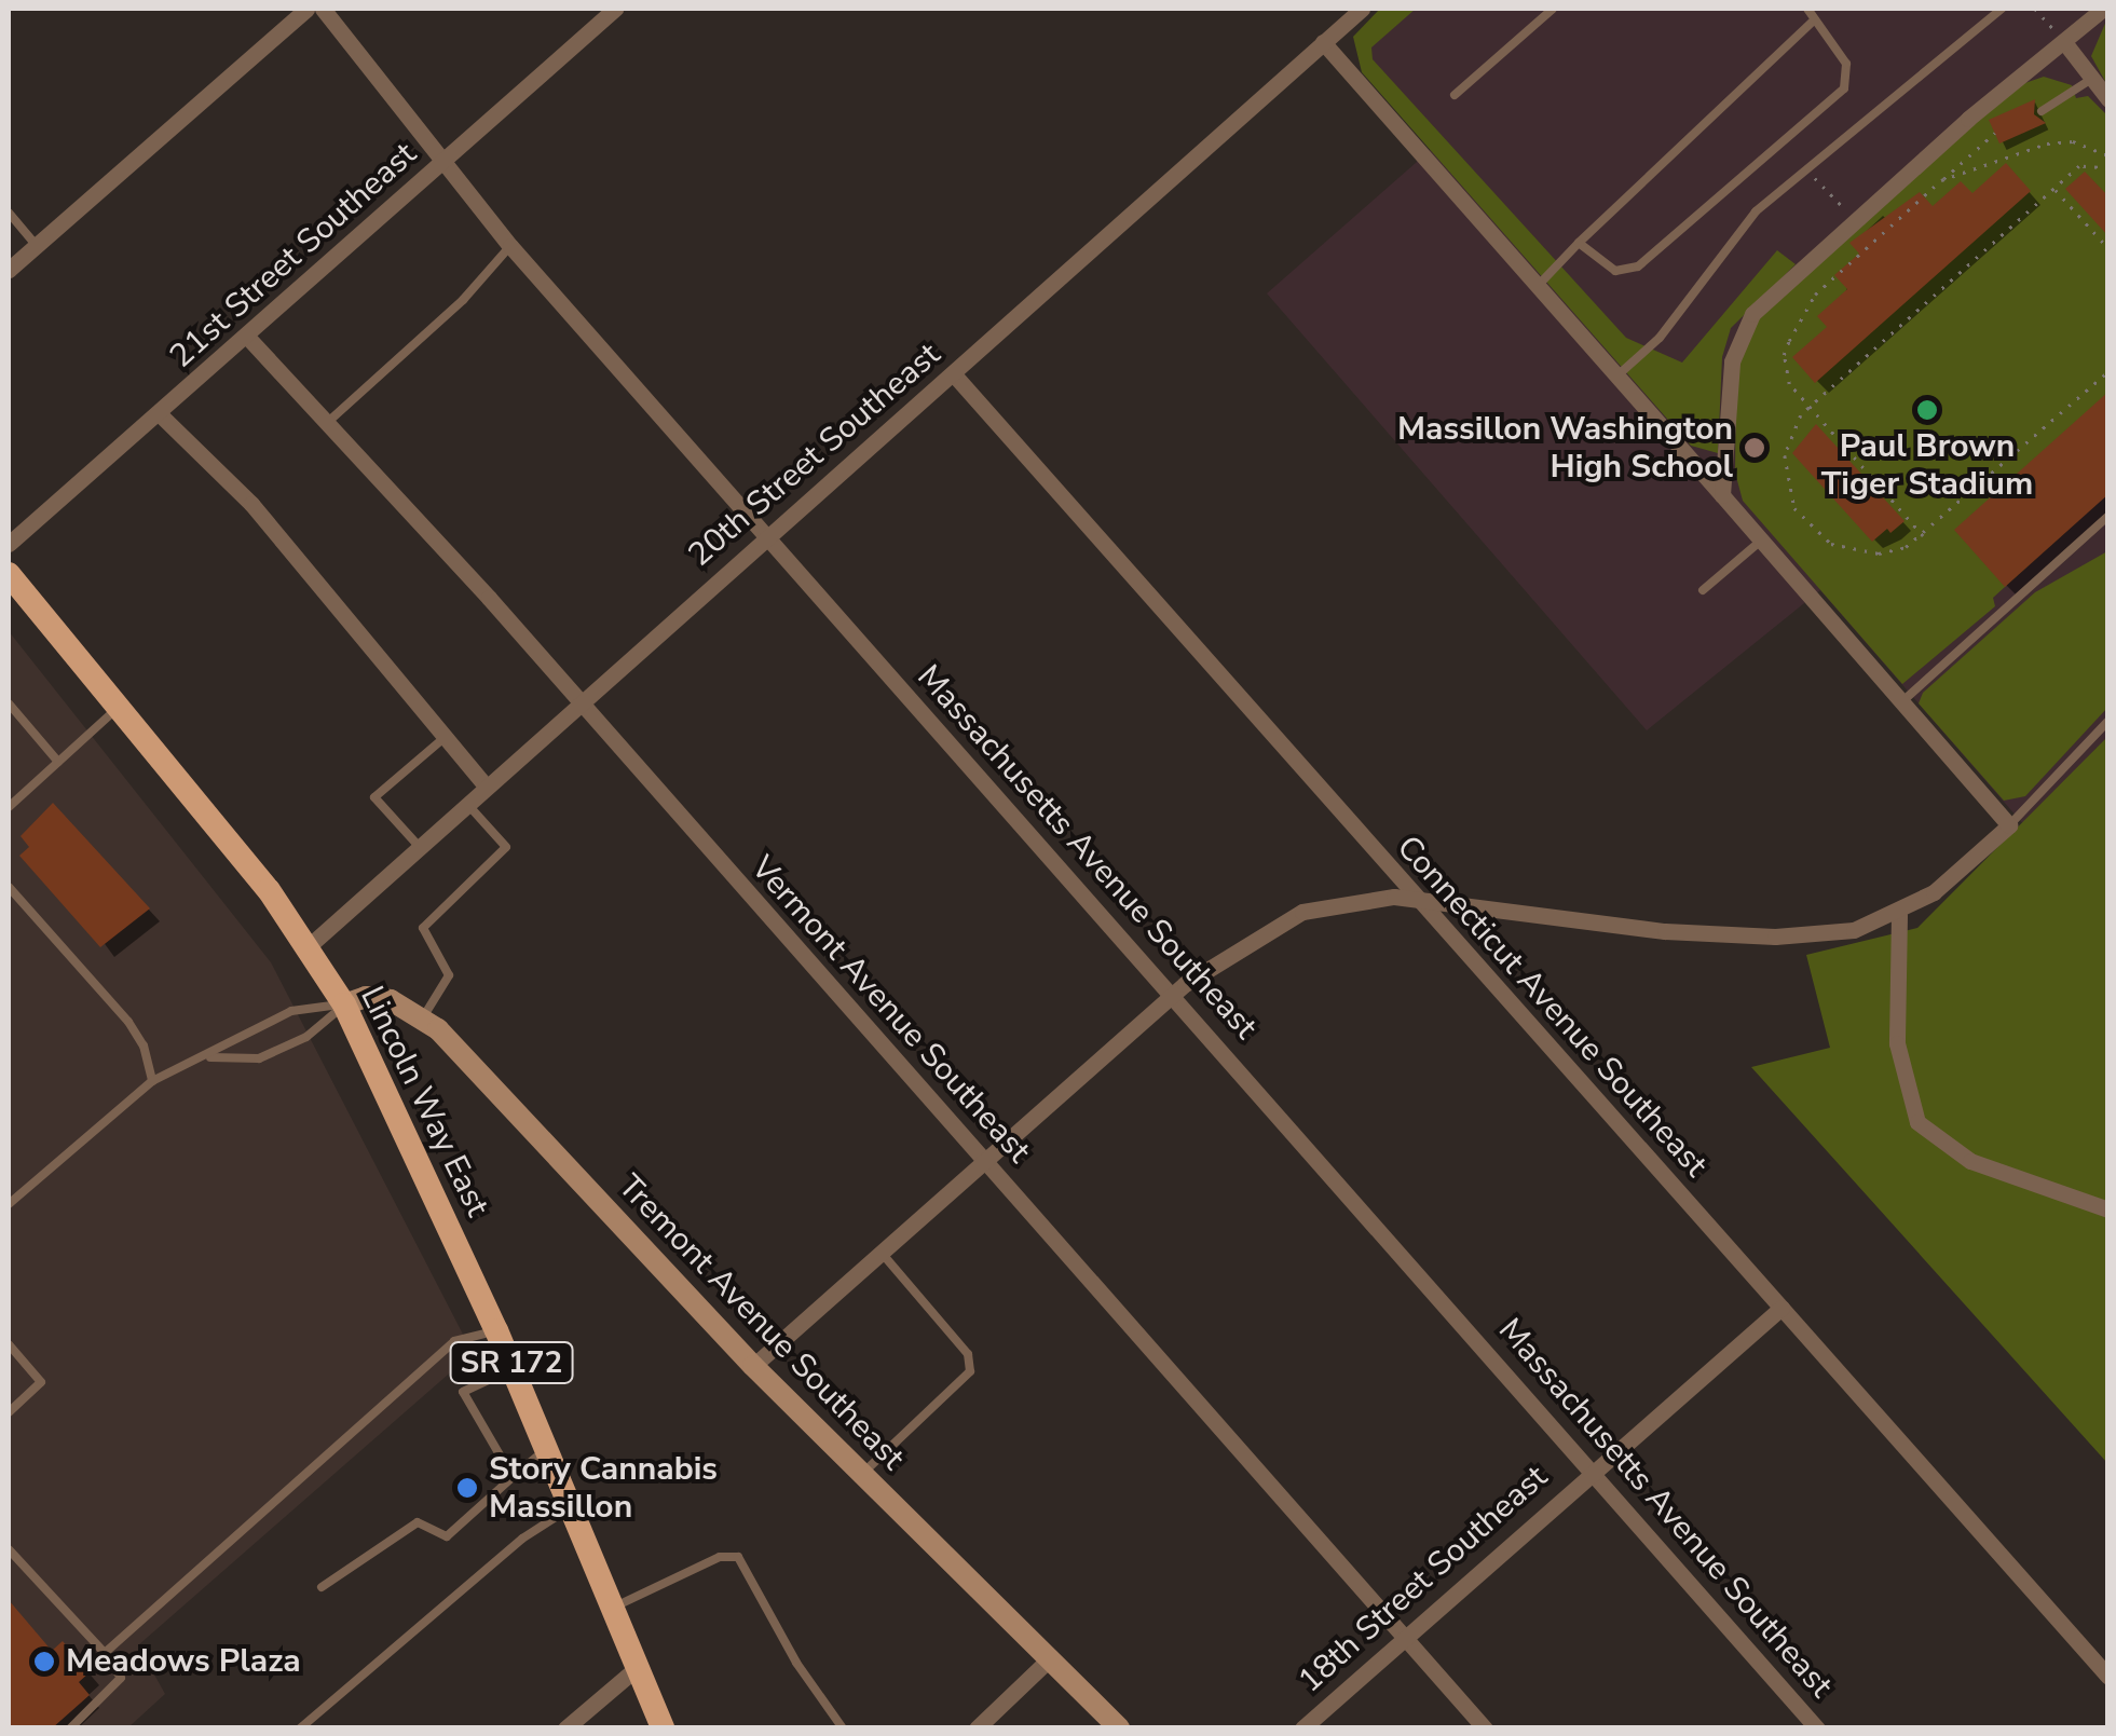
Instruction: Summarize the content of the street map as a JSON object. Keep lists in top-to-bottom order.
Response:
{
  "streets": {
    "main road": ["Lincoln Way East", "SR 172"],
    "street": [
      "21st Street Southeast",
      "20th Street Southeast",
      "Massachusetts Avenue Southeast",
      "Connecticut Avenue Southeast",
      "Vermont Avenue Southeast",
      "Tremont Avenue Southeast",
      "18th Street Southeast"
    ]
  },
  "crossings": [
    ["21st Street Southeast", "Massachusetts Avenue Southeast"],
    ["21st Street Southeast", "Vermont Avenue Southeast"],
    ["20th Street Southeast", "Massachusetts Avenue Southeast"],
    ["20th Street Southeast", "Connecticut Avenue Southeast"],
    ["20th Street Southeast", "Vermont Avenue Southeast"],
    ["20th Street Southeast", "Lincoln Way East"],
    ["Massachusetts Avenue Southeast", "18th Street Southeast"],
    ["Connecticut Avenue Southeast", "18th Street Southeast"],
    ["Vermont Avenue Southeast", "18th Street Southeast"],
    ["Lincoln Way East", "Tremont Avenue Southeast"]
  ],
  "places": [
    "Paul Brown Tiger Stadium",
    "Massillon Washington High School",
    "Story Cannabis Massillon",
    "Meadows Plaza"
  ]
}
